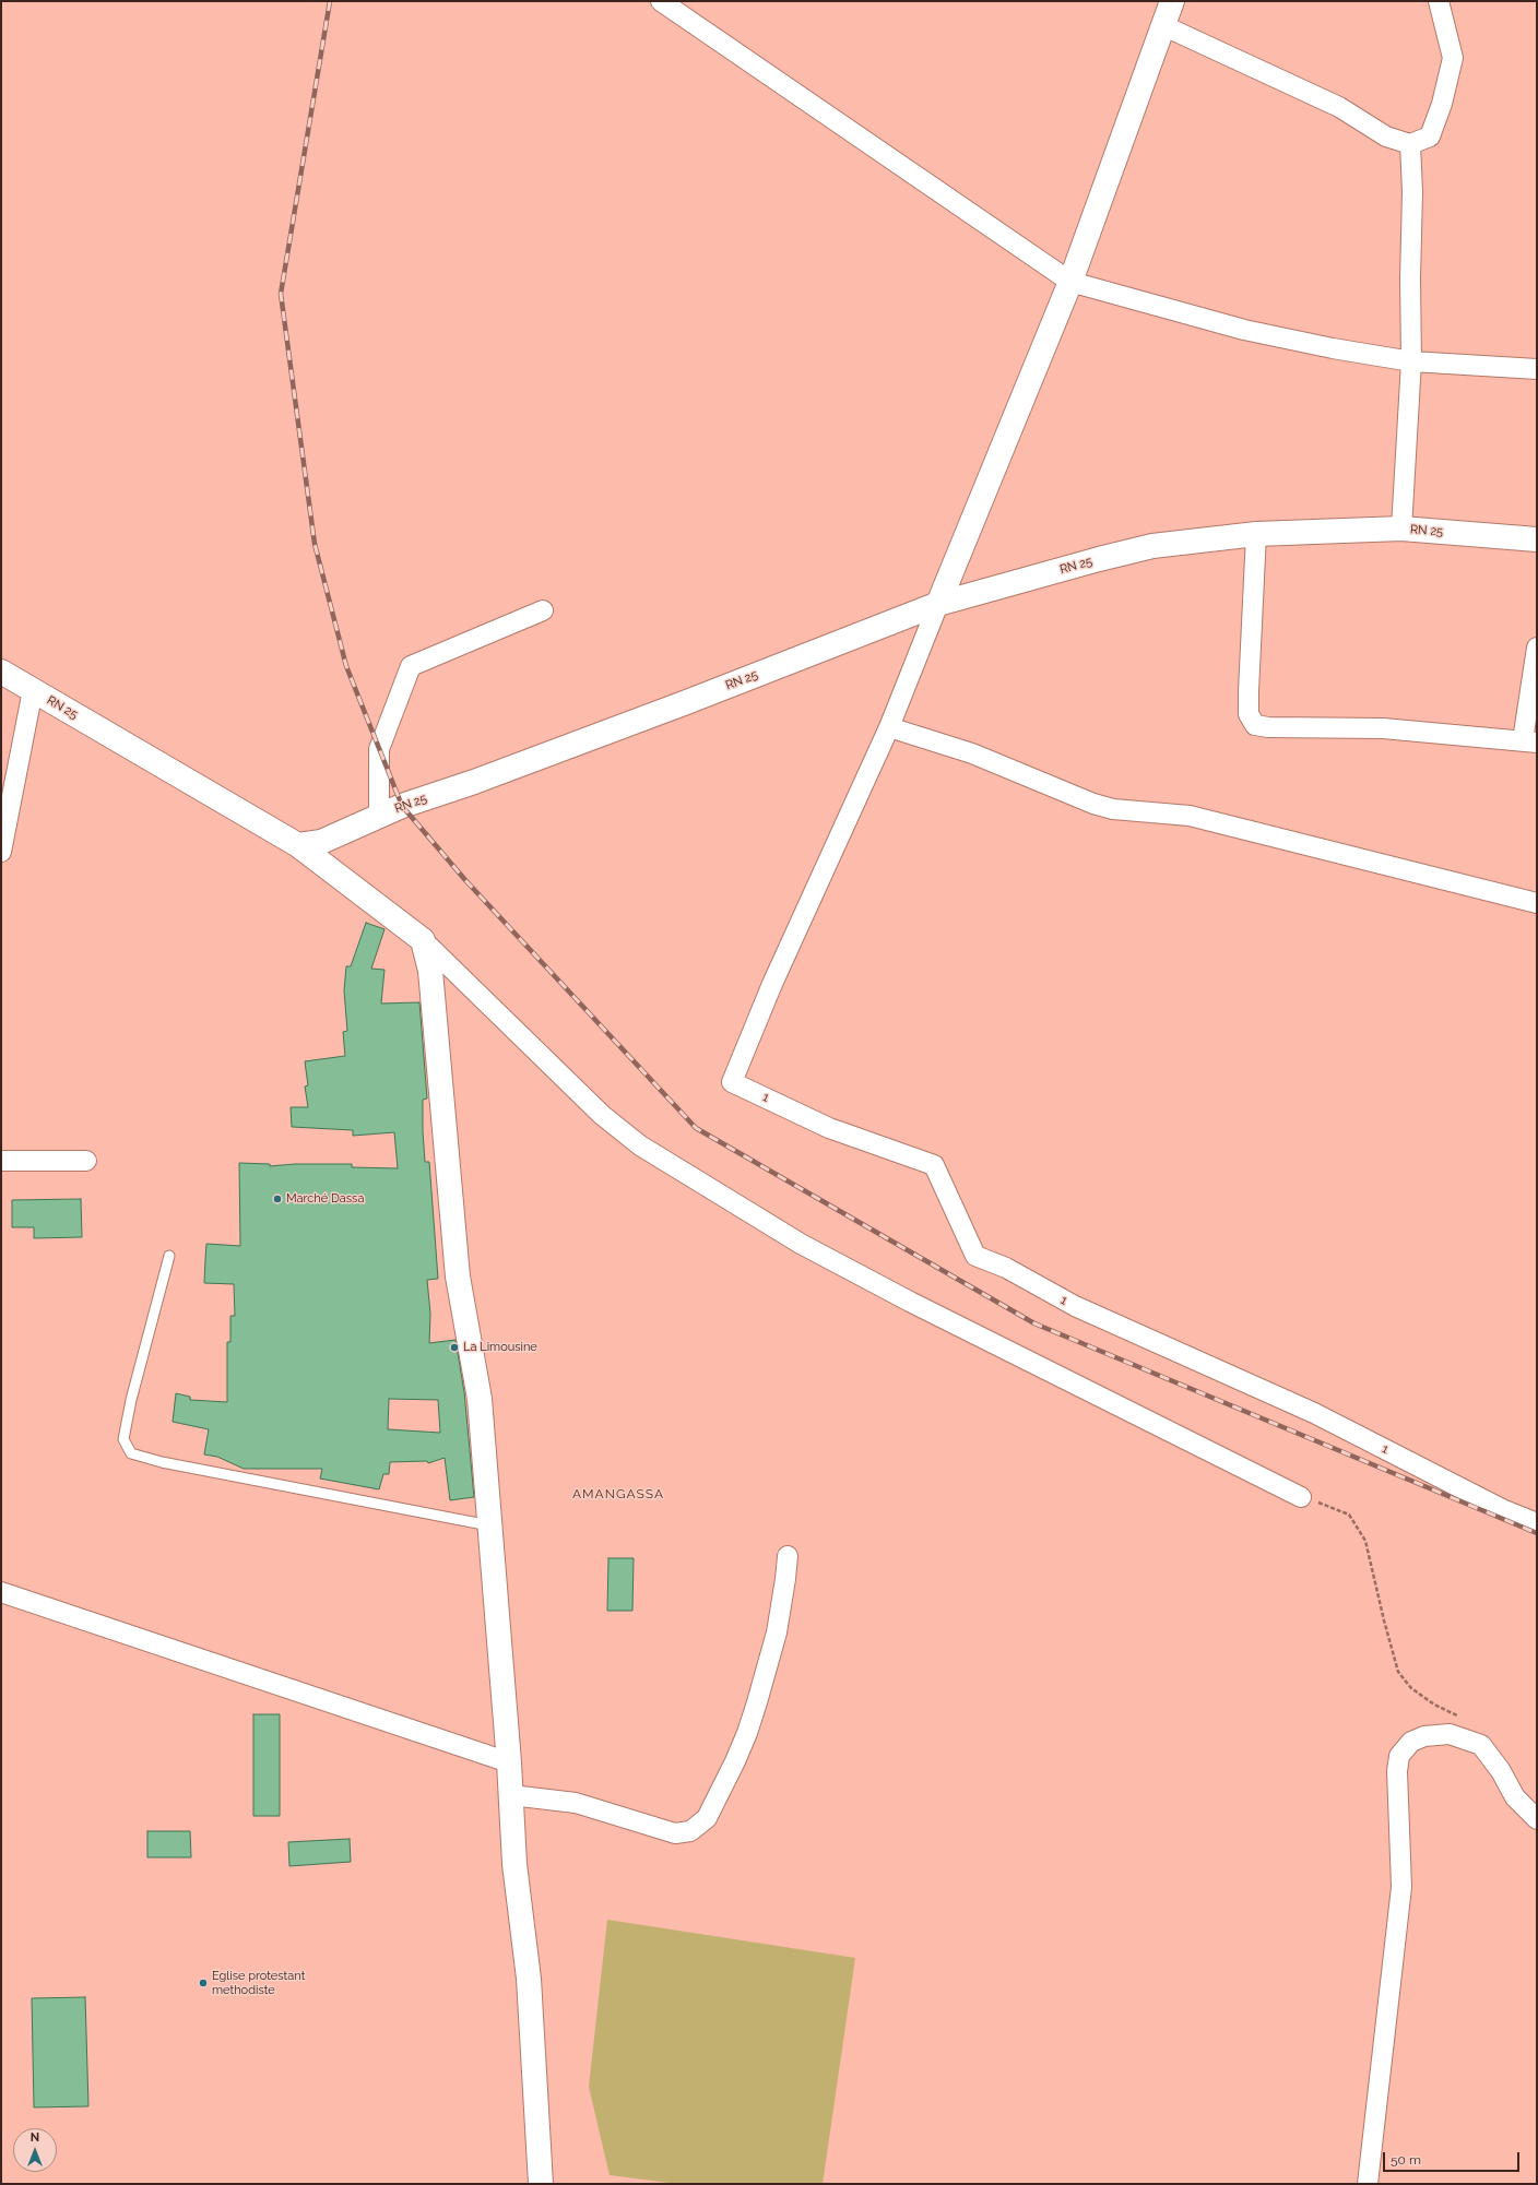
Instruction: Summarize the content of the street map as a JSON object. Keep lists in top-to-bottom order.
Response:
{
  "streets": {
    "main road": ["RN 25"],
    "street": ["1"]
  },
  "districts": ["AMANGASSA"],
  "places": ["Marché Dassa", "La Limousine", "Eglise protestant methodiste"],
  "scale_bar": "50 m",
  "north": "top"
}
